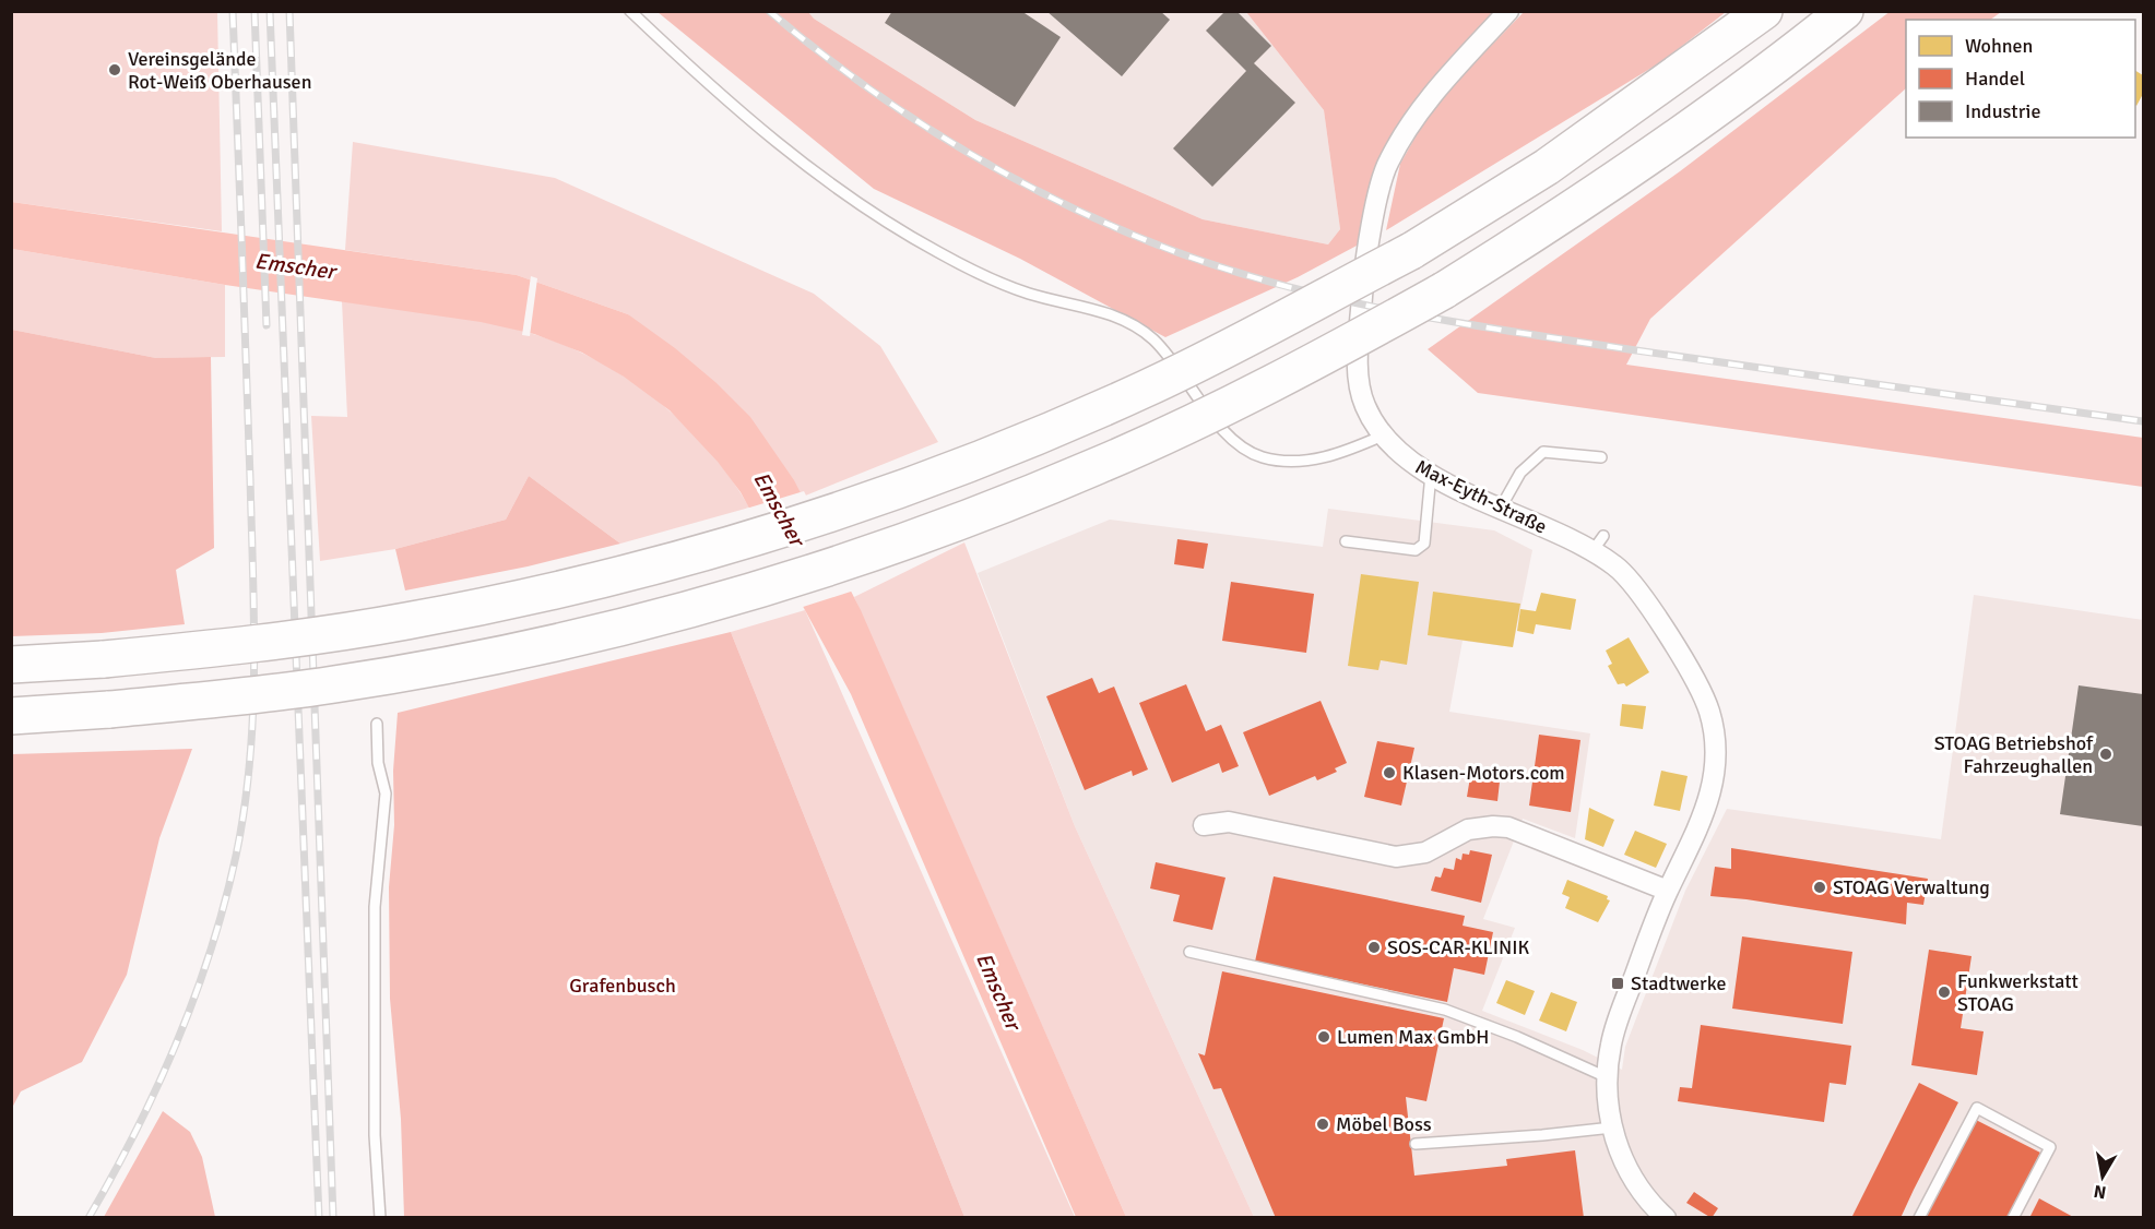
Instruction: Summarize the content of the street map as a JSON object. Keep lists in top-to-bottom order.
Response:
{
  "streets": {
    "street": ["Max-Eyth-Straße"]
  },
  "water": ["Emscher"],
  "parks": ["Grafenbusch"],
  "places": {
    "other": [
      "Vereinsgelände Rot-Weiß Oberhausen",
      "STOAG Betriebshof Fahrzeughallen",
      "Klasen-Motors.com",
      "STOAG Verwaltung",
      "SOS-CAR-KLINIK",
      "Funkwerkstatt STOAG",
      "Lumen Max GmbH",
      "Möbel Boss"
    ],
    "transit": ["Stadtwerke"]
  },
  "legend": ["Wohnen", "Handel", "Industrie"],
  "north": "bottom"
}
